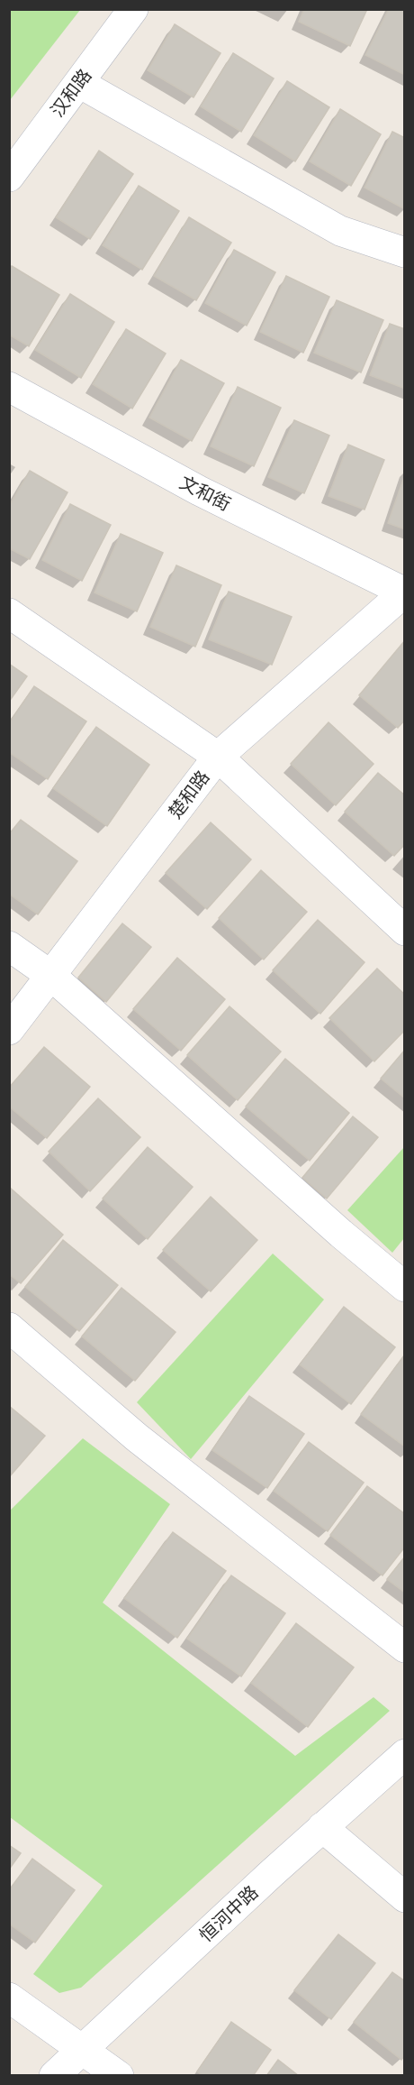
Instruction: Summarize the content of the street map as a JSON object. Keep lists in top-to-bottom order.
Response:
{
  "streets": {
    "street": [
      "汉和路",
      "文和街",
      "楚和路",
      "恒河中路"
    ]
  },
  "crossings": [
    ["文和街", "楚和路"]
  ]
}
